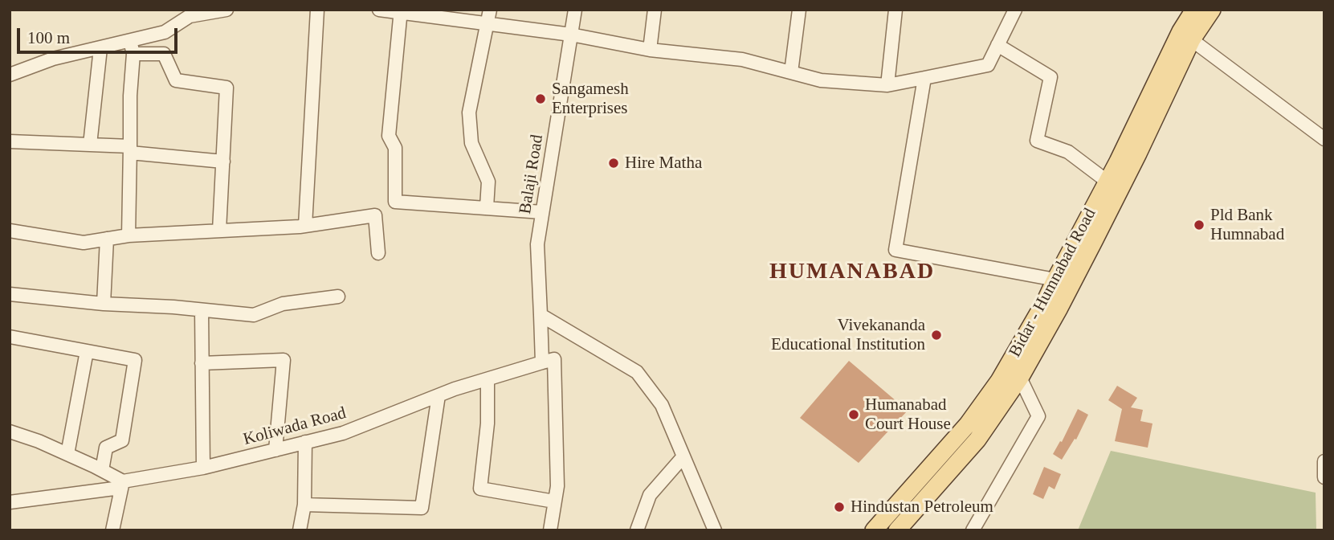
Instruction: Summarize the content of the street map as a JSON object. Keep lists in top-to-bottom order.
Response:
{
  "streets": {
    "main road": ["Bidar - Humnabad Road"],
    "street": ["Balaji Road", "Koliwada Road"]
  },
  "districts": ["HUMANABAD"],
  "places": [
    "Sangamesh Enterprises",
    "Hire Matha",
    "Pld Bank Humnabad",
    "Vivekananda Educational Institution",
    "Humanabad Court House",
    "Hindustan Petroleum"
  ],
  "scale_bar": "100 m"
}
